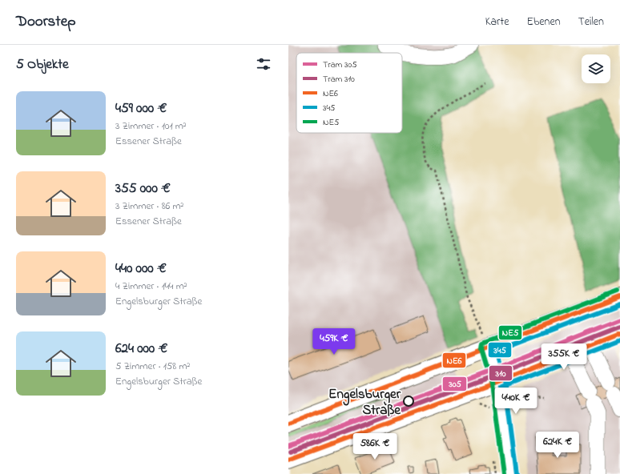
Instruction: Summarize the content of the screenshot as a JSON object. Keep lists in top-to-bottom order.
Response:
{
  "places": ["Engelsburger Straße"],
  "lines": [
    "transit line NE5",
    "transit line NE6",
    "transit line 345",
    "tram line 305",
    "tram line 310"
  ],
  "legend": [
    "Tram 305",
    "Tram 310",
    "NE6",
    "345",
    "NE5"
  ],
  "page": {
    "header": "Doorstep",
    "nav": ["Karte", "Ebenen", "Teilen"],
    "heading": "5 Objekte",
    "list": [
      {
        "name": "459 000 €",
        "note": "3 Zimmer · 101 m² · Essener Straße"
      },
      {
        "name": "355 000 €",
        "note": "3 Zimmer · 86 m² · Essener Straße"
      },
      {
        "name": "440 000 €",
        "note": "4 Zimmer · 144 m² · Engelsburger Straße"
      },
      {
        "name": "624 000 €",
        "note": "5 Zimmer · 158 m² · Engelsburger Straße"
      }
    ],
    "price": [
      "459K €",
      "355K €",
      "440K €",
      "624K €",
      "586K €"
    ]
  }
}
